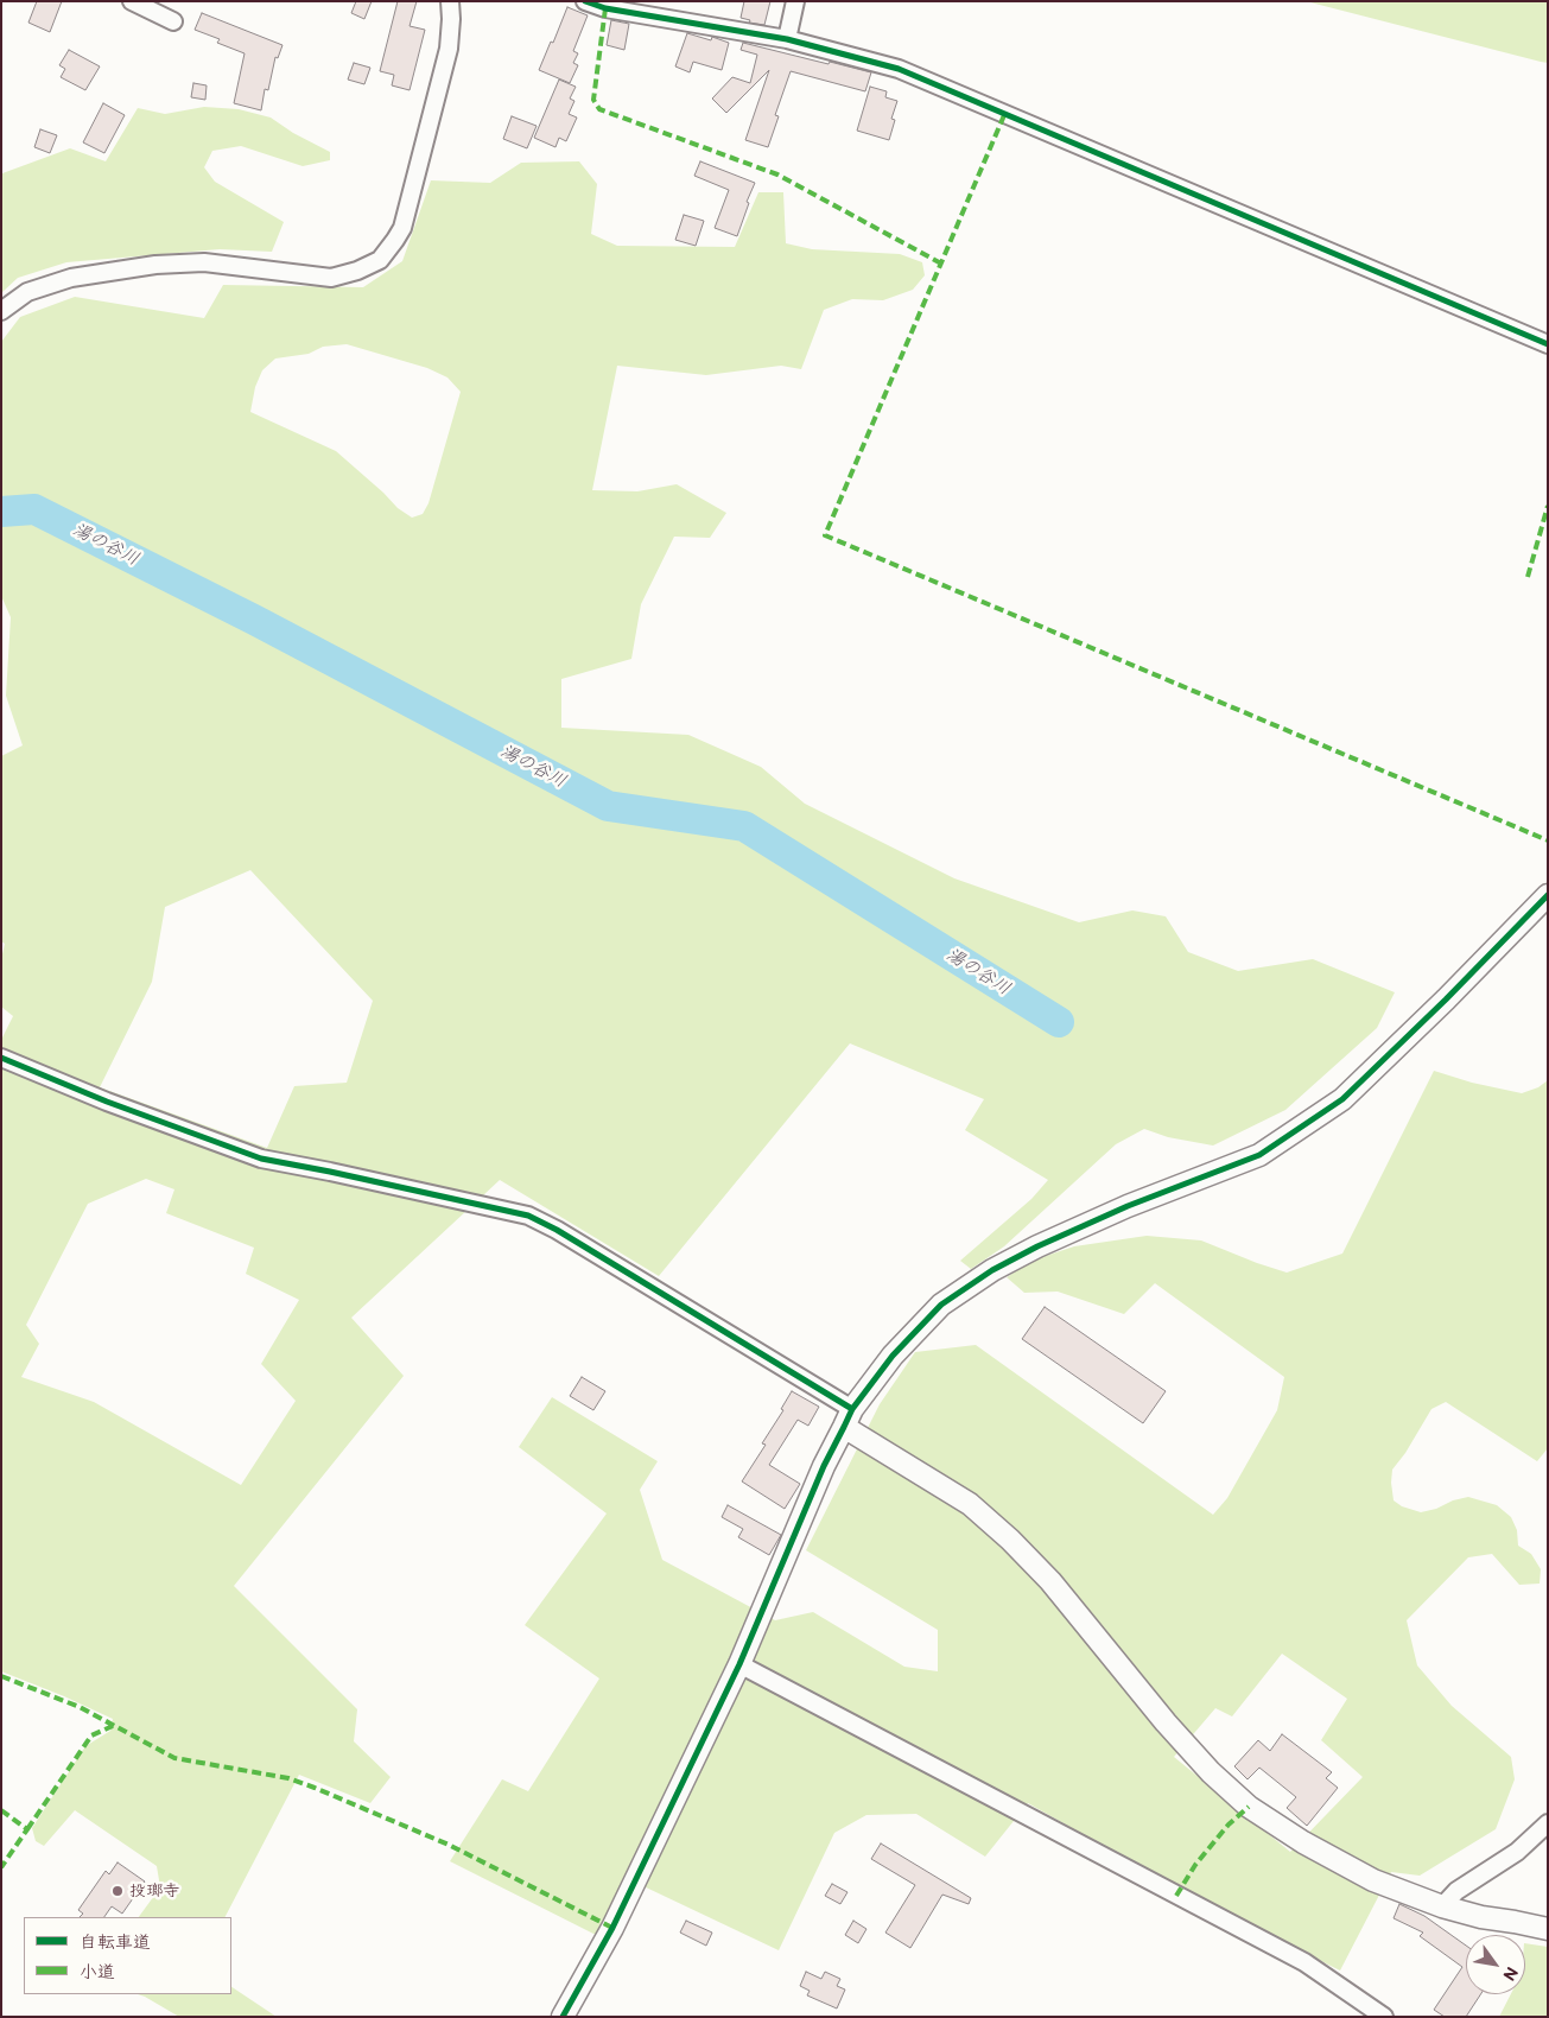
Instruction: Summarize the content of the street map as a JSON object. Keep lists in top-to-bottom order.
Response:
{
  "water": ["湯の谷川"],
  "places": ["投瑯寺"],
  "legend": ["自転車道", "小道"],
  "north": "bottom right"
}
